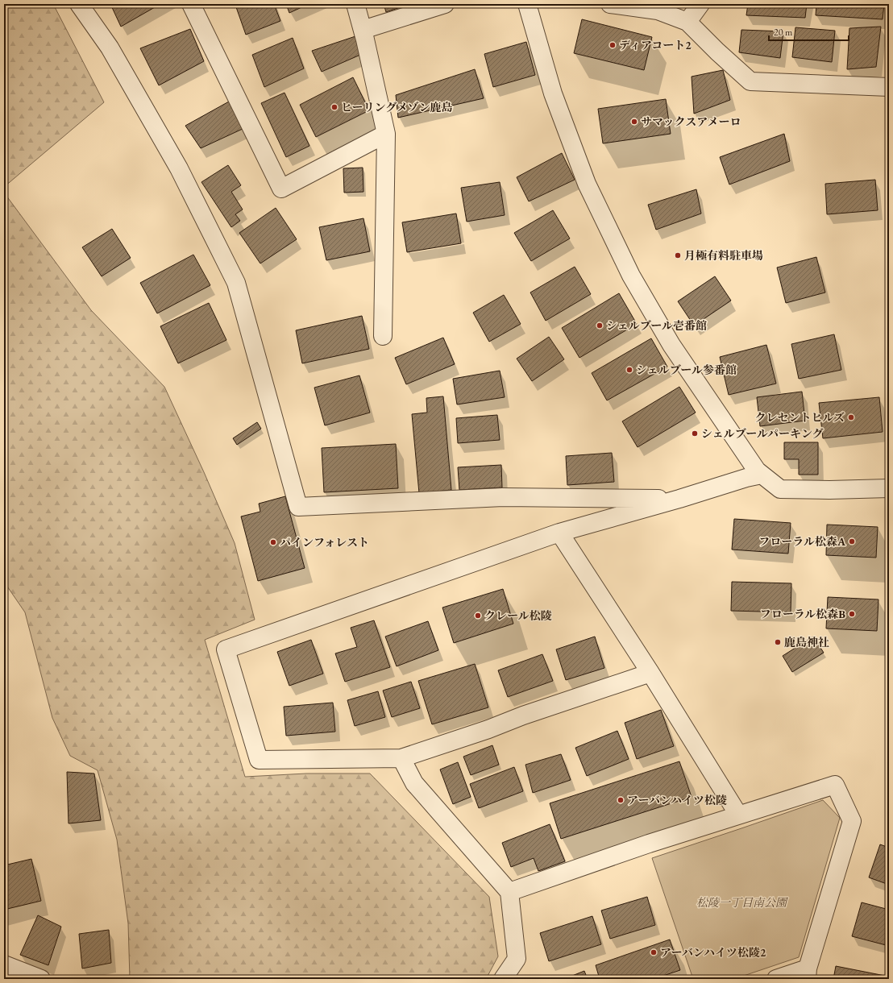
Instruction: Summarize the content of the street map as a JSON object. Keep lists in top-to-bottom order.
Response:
{
  "parks": ["松陵一丁目南公園"],
  "places": [
    "ディアコート2",
    "ヒーリングメゾン鹿島",
    "サマックスアメーロ",
    "月極有料駐車場",
    "シェルブール壱番館",
    "シェルブール参番館",
    "クレセントヒルズ",
    "シェルブールパーキング",
    "フローラル松森A",
    "パインフォレスト",
    "フローラル松森B",
    "クレール松陵",
    "鹿島神社",
    "アーバンハイツ松陵",
    "アーバンハイツ松陵2"
  ],
  "scale_bar": "20 m"
}
